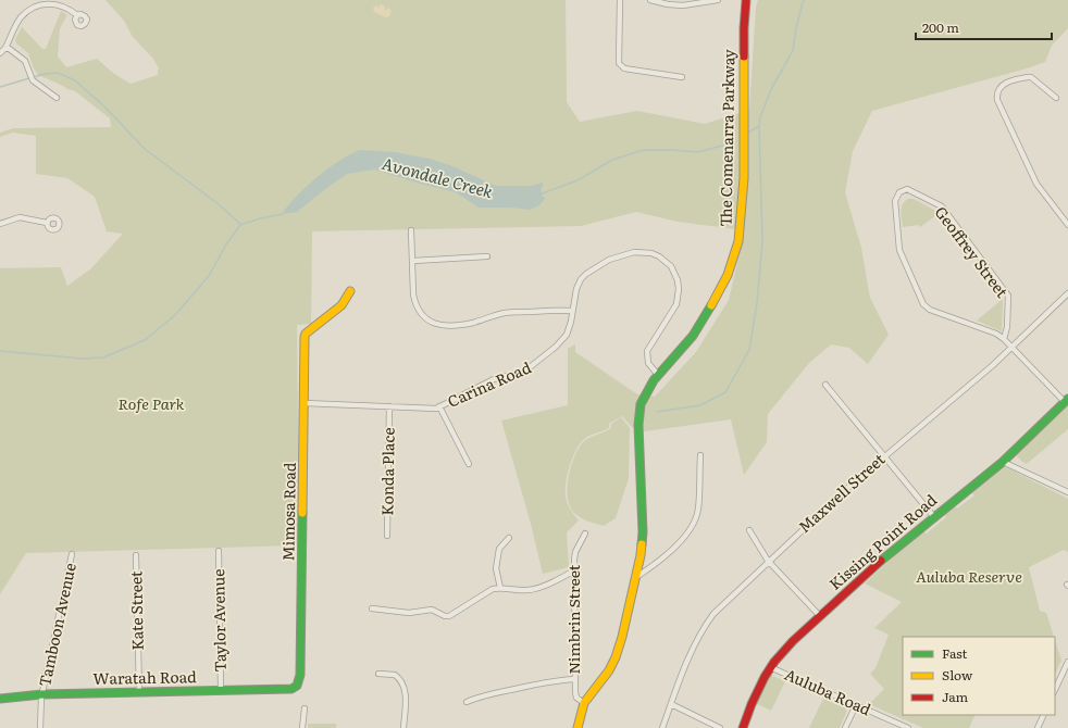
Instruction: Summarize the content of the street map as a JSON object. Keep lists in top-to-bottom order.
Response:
{
  "streets": {
    "street": [
      "The Comenarra Parkway",
      "Geoffrey Street",
      "Carina Road",
      "Konda Place",
      "Maxwell Street",
      "Mimosa Road",
      "Kissing Point Road",
      "Kate Street",
      "Nimbrin Street",
      "Taylor Avenue",
      "Tamboon Avenue",
      "Waratah Road",
      "Auluba Road"
    ]
  },
  "crossings": [
    ["The Comenarra Parkway", "Nimbrin Street"],
    ["Geoffrey Street", "Maxwell Street"],
    ["Geoffrey Street", "Kissing Point Road"],
    ["Carina Road", "Konda Place"],
    ["Carina Road", "Mimosa Road"],
    ["Mimosa Road", "Waratah Road"],
    ["Kissing Point Road", "Auluba Road"],
    ["Kate Street", "Waratah Road"],
    ["Taylor Avenue", "Waratah Road"],
    ["Tamboon Avenue", "Waratah Road"]
  ],
  "water": ["Avondale Creek"],
  "parks": ["Rofe Park", "Auluba Reserve"],
  "legend": ["Fast", "Slow", "Jam"],
  "scale_bar": "200 m"
}
